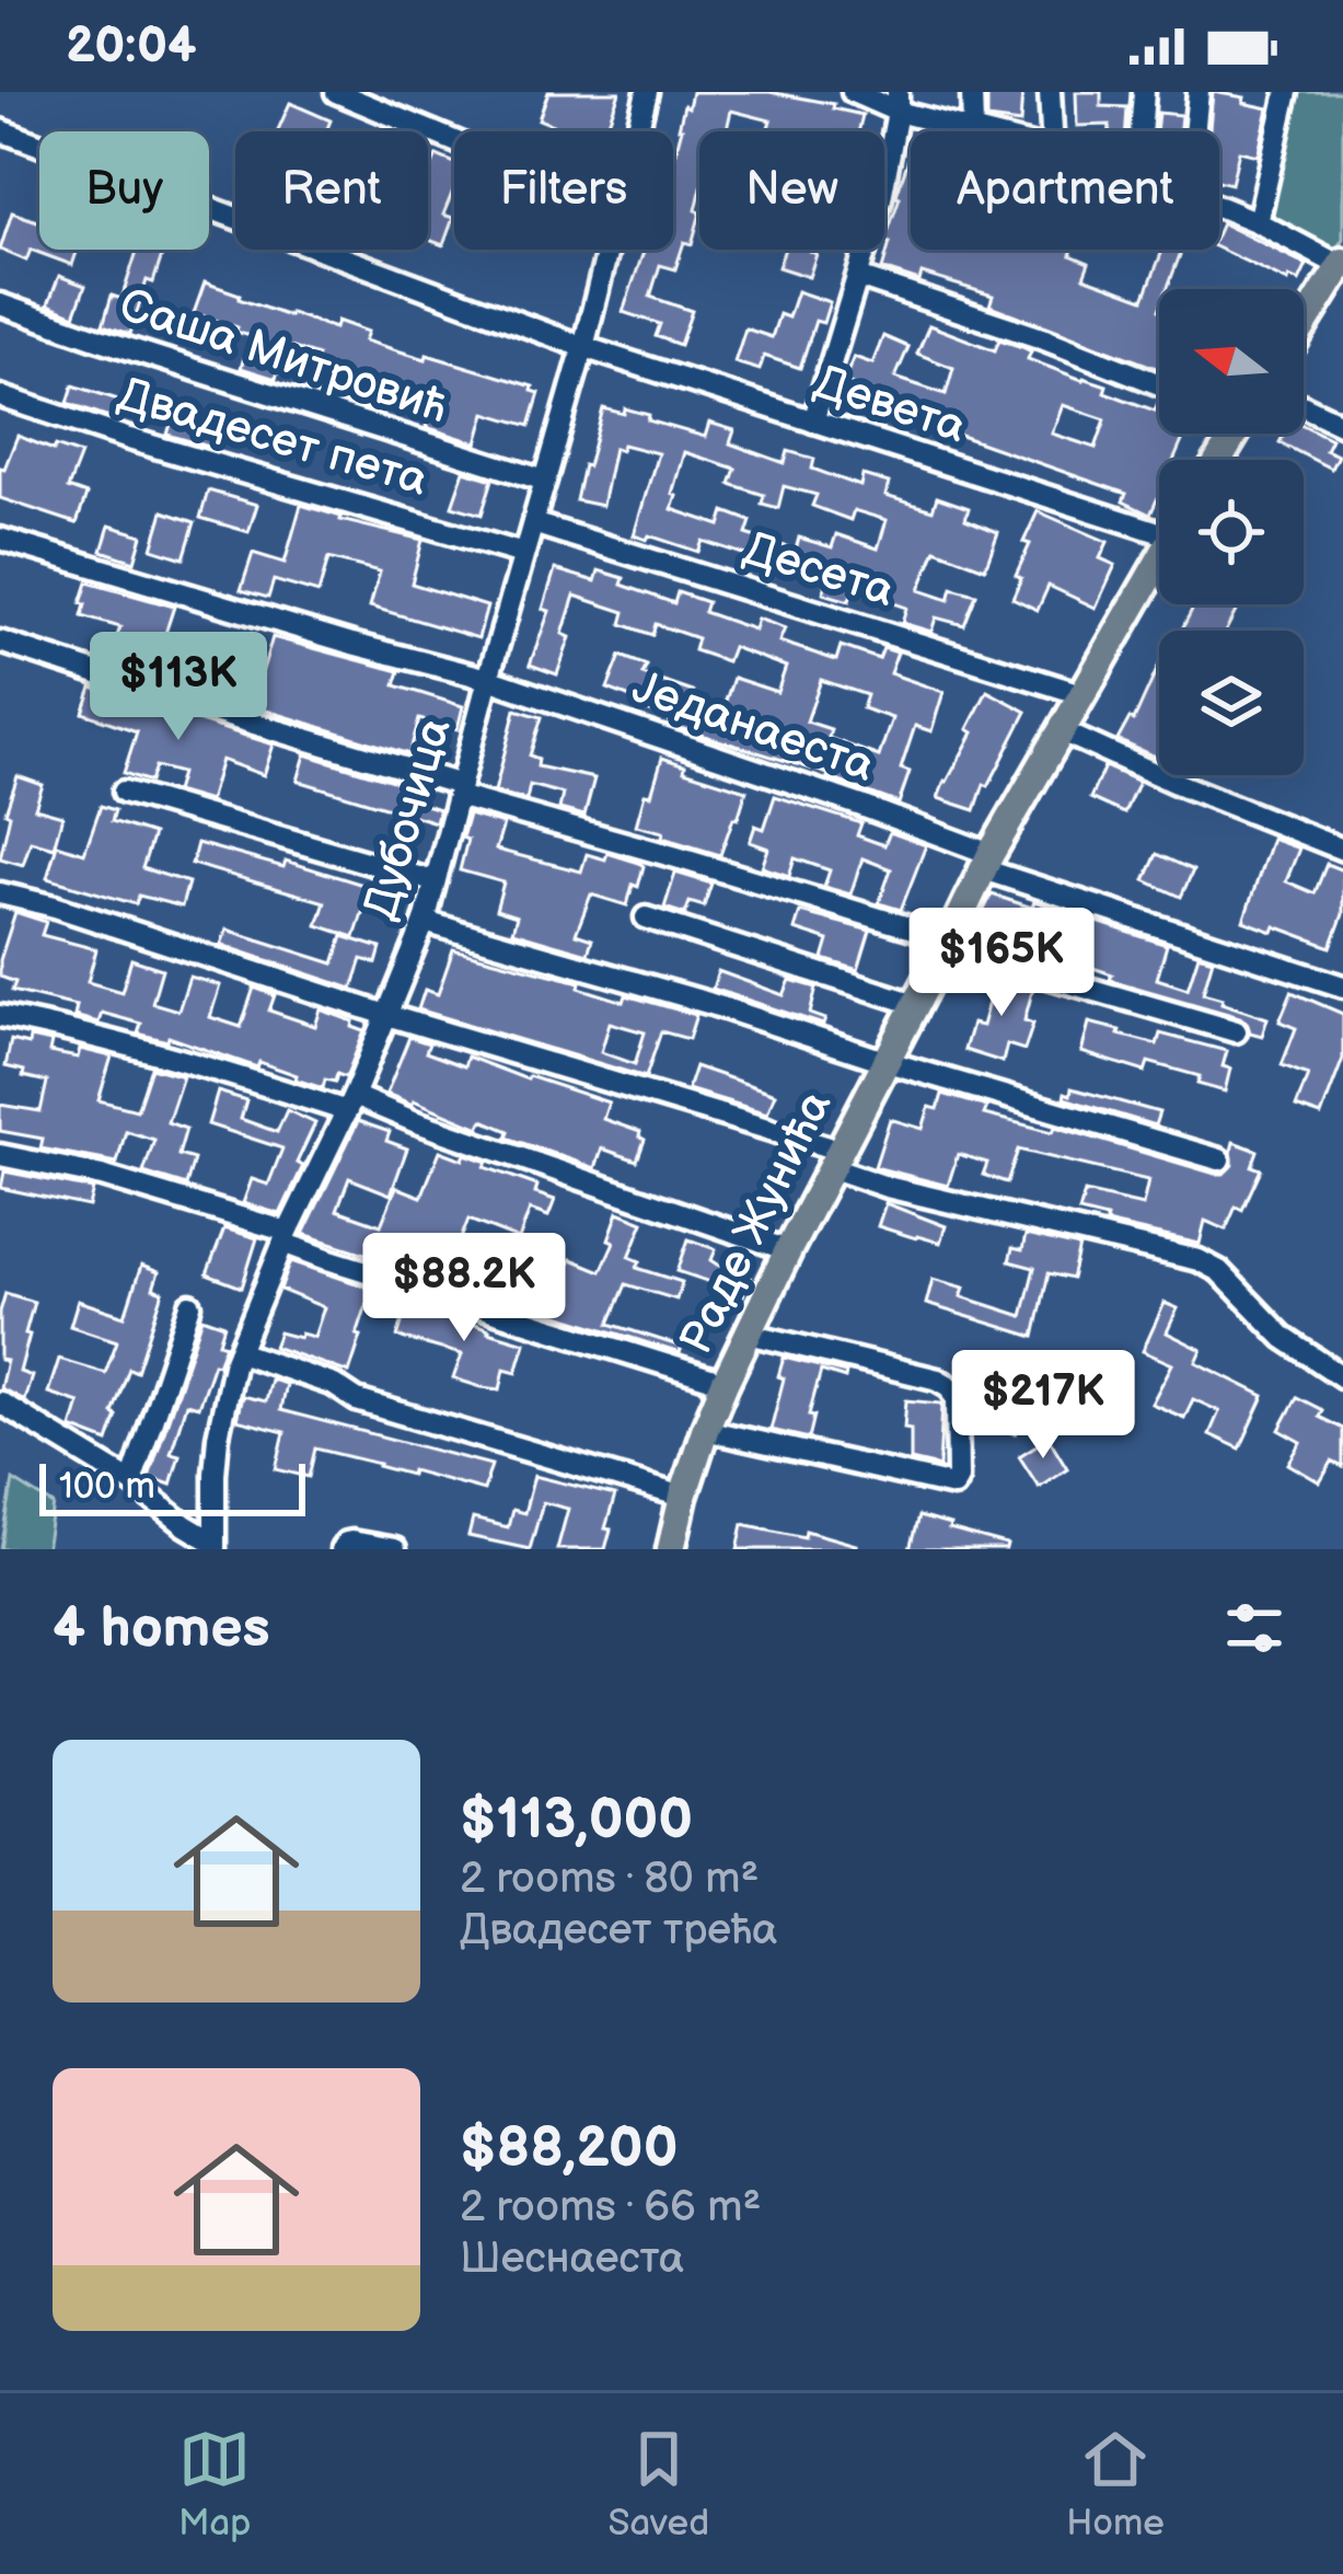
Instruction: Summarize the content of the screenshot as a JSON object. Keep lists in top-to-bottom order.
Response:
{
  "streets": {
    "main road": ["Раде Жунића"],
    "street": [
      "Саша Митровић",
      "Девета",
      "Двадесет пета",
      "Десета",
      "Једанаеста",
      "Дубочица"
    ]
  },
  "crossings": [
    ["Саша Митровић", "Дубочица"],
    ["Девета", "Дубочица"],
    ["Двадесет пета", "Дубочица"],
    ["Десета", "Дубочица"],
    ["Десета", "Раде Жунића"],
    ["Једанаеста", "Дубочица"],
    ["Једанаеста", "Раде Жунића"]
  ],
  "scale_bar": "100 m",
  "north": "left",
  "page": {
    "status": "20:04",
    "chip": [
      "Buy",
      "Rent",
      "Filters",
      "New",
      "Apartment"
    ],
    "price": [
      "$113K",
      "$165K",
      "$88.2K",
      "$217K"
    ],
    "scale": "100 m",
    "heading": "4 homes",
    "list": [
      {
        "name": "$113,000",
        "note": "2 rooms · 80 m² · Двадесет трећа"
      },
      {
        "name": "$88,200",
        "note": "2 rooms · 66 m² · Шеснаеста"
      }
    ],
    "tabs": ["Map", "Saved", "Home"]
  }
}
